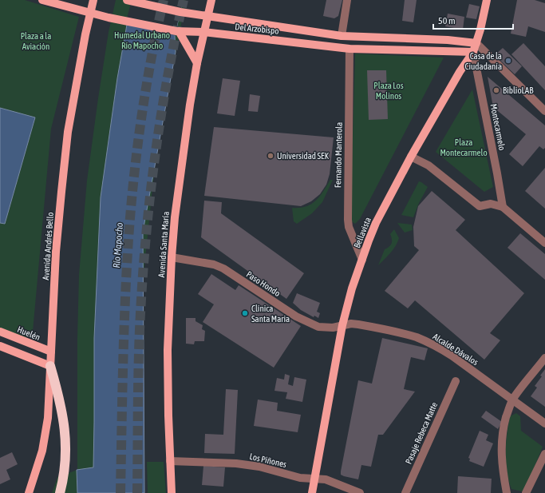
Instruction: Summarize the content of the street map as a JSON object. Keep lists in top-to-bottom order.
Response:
{
  "streets": {
    "main road": [
      "Del Arzobispo",
      "Bellavista",
      "Avenida Santa María",
      "Avenida Andrés Bello",
      "Huelén"
    ],
    "street": [
      "Montecarmelo",
      "Fernando Manterola",
      "Paso Hondo",
      "Alcalde Dávalos",
      "Pasaje Rebeca Matte",
      "Los Piñones"
    ]
  },
  "crossings": [
    ["Del Arzobispo", "Montecarmelo"],
    ["Del Arzobispo", "Fernando Manterola"],
    ["Del Arzobispo", "Bellavista"],
    ["Del Arzobispo", "Avenida Santa María"],
    ["Del Arzobispo", "Avenida Andrés Bello"],
    ["Montecarmelo", "Bellavista"],
    ["Fernando Manterola", "Bellavista"],
    ["Bellavista", "Paso Hondo"],
    ["Bellavista", "Alcalde Dávalos"],
    ["Bellavista", "Los Piñones"],
    ["Avenida Santa María", "Paso Hondo"],
    ["Avenida Santa María", "Los Piñones"],
    ["Avenida Andrés Bello", "Huelén"],
    ["Paso Hondo", "Alcalde Dávalos"]
  ],
  "water": ["Río Mapocho"],
  "parks": [
    "Humedal Urbano Río Mapocho",
    "Plaza a la Aviación",
    "Plaza Los Molinos",
    "Plaza Montecarmelo"
  ],
  "places": [
    "Casa de la Ciudadanía",
    "BiblioLAB",
    "Universidad SEK",
    "Clínica Santa Maria"
  ],
  "scale_bar": "50 m"
}
